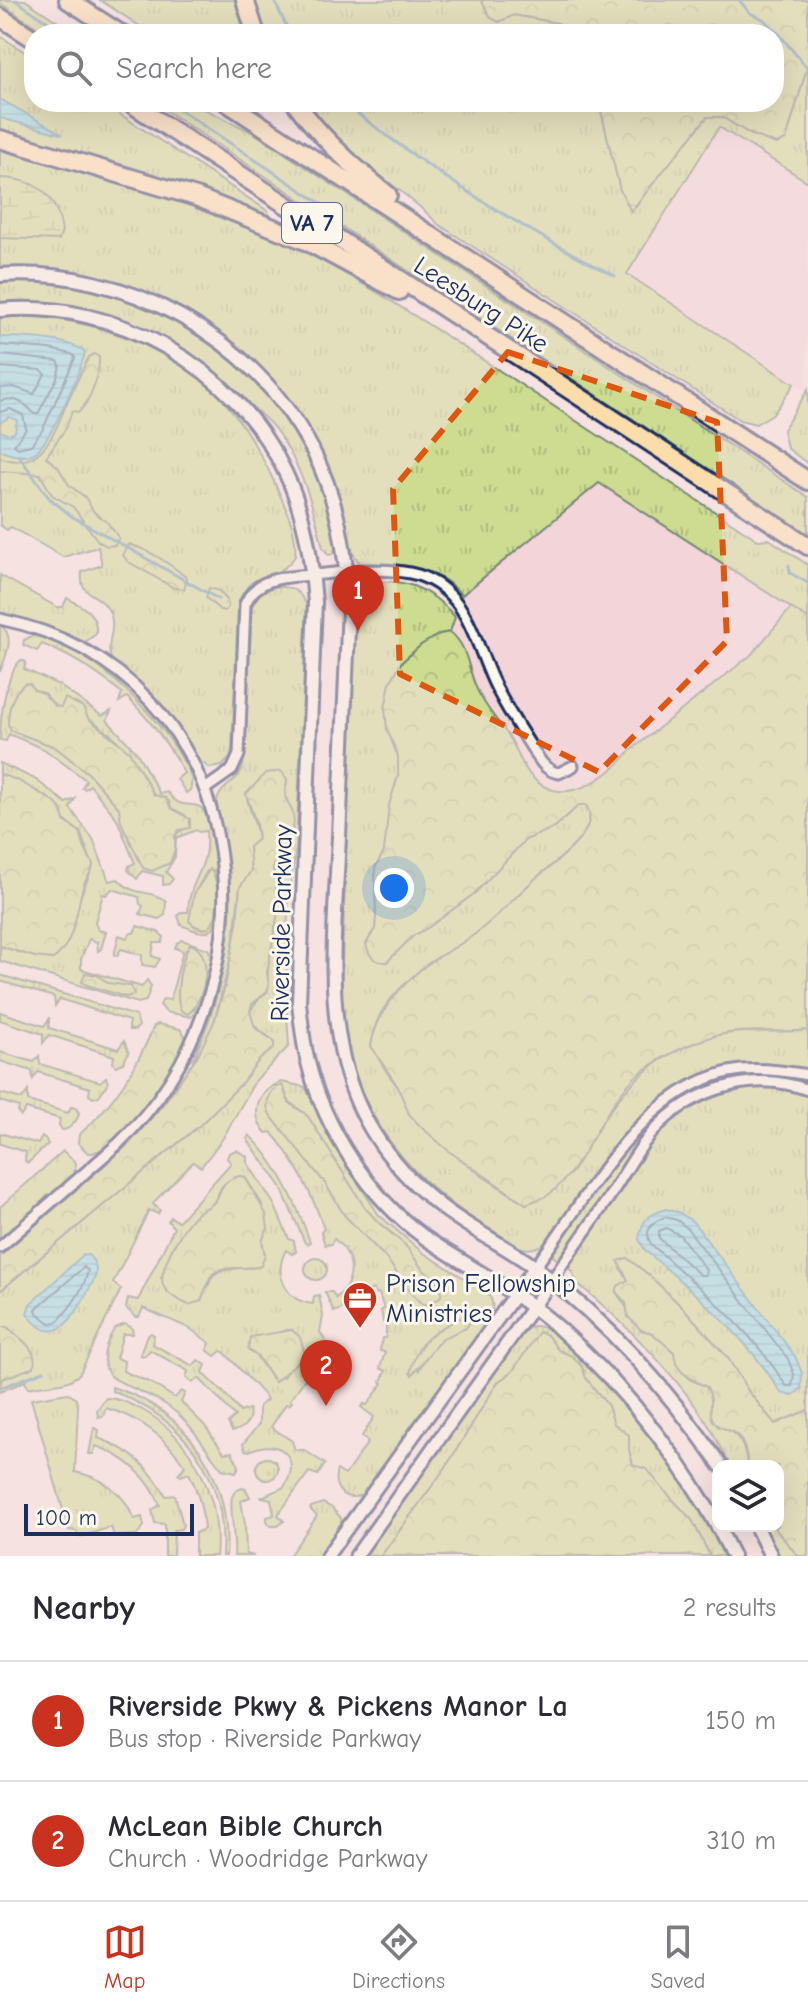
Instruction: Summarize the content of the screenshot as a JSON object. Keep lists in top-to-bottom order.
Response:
{
  "streets": {
    "highway": ["VA 7", "Leesburg Pike"],
    "main road": ["Riverside Parkway"]
  },
  "places": {
    "office": ["Prison Fellowship Ministries"]
  },
  "scale_bar": "100 m",
  "page": {
    "search": "Search here",
    "pins": ["1", "2"],
    "scale": "100 m",
    "heading": ["Nearby", "2 results"],
    "list": [
      {
        "mark": "1",
        "name": "Riverside Pkwy & Pickens Manor La",
        "note": "Bus stop · Riverside Parkway",
        "value": "150 m"
      },
      {
        "mark": "2",
        "name": "McLean Bible Church",
        "note": "Church · Woodridge Parkway",
        "value": "310 m"
      }
    ],
    "nav": ["Map", "Directions", "Saved"]
  }
}
